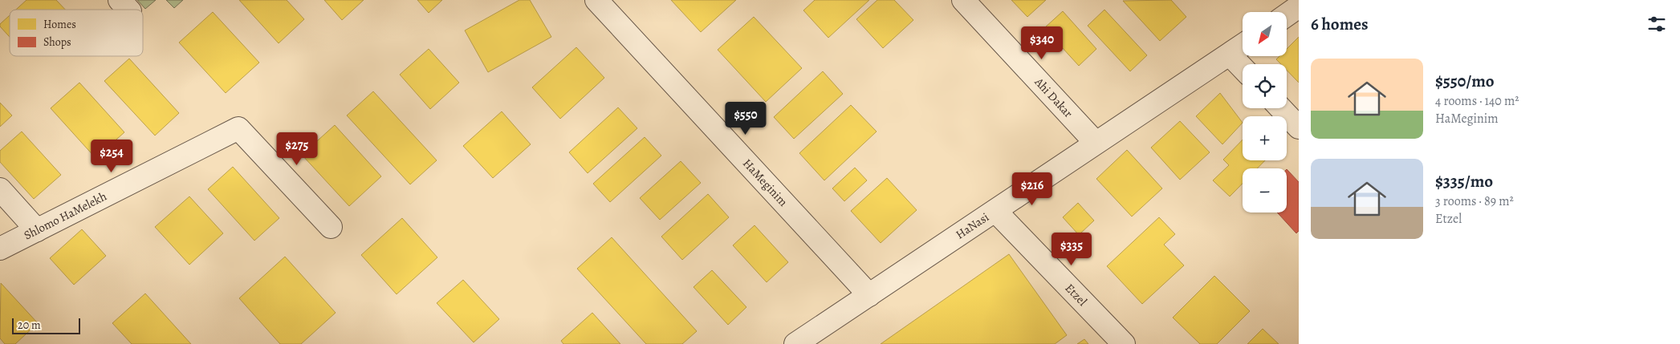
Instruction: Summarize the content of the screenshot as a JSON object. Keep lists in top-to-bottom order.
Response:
{
  "streets": {
    "street": [
      "Ahi Dakar",
      "HaMeginim",
      "Shlomo HaMelekh",
      "HaNasi",
      "Etzel"
    ]
  },
  "crossings": [
    ["Ahi Dakar", "HaNasi"],
    ["HaMeginim", "HaNasi"],
    ["HaNasi", "Etzel"]
  ],
  "legend": ["Homes", "Shops"],
  "scale_bar": "20 m",
  "north": "bottom left",
  "page": {
    "heading": "6 homes",
    "map_buttons": ["+", "−"],
    "price": [
      "$340",
      "$550",
      "$275",
      "$254",
      "$216",
      "$335"
    ],
    "list": [
      {
        "name": "$550/mo",
        "note": "4 rooms · 140 m² · HaMeginim"
      },
      {
        "name": "$335/mo",
        "note": "3 rooms · 89 m² · Etzel"
      }
    ],
    "scale": "20 m"
  }
}
